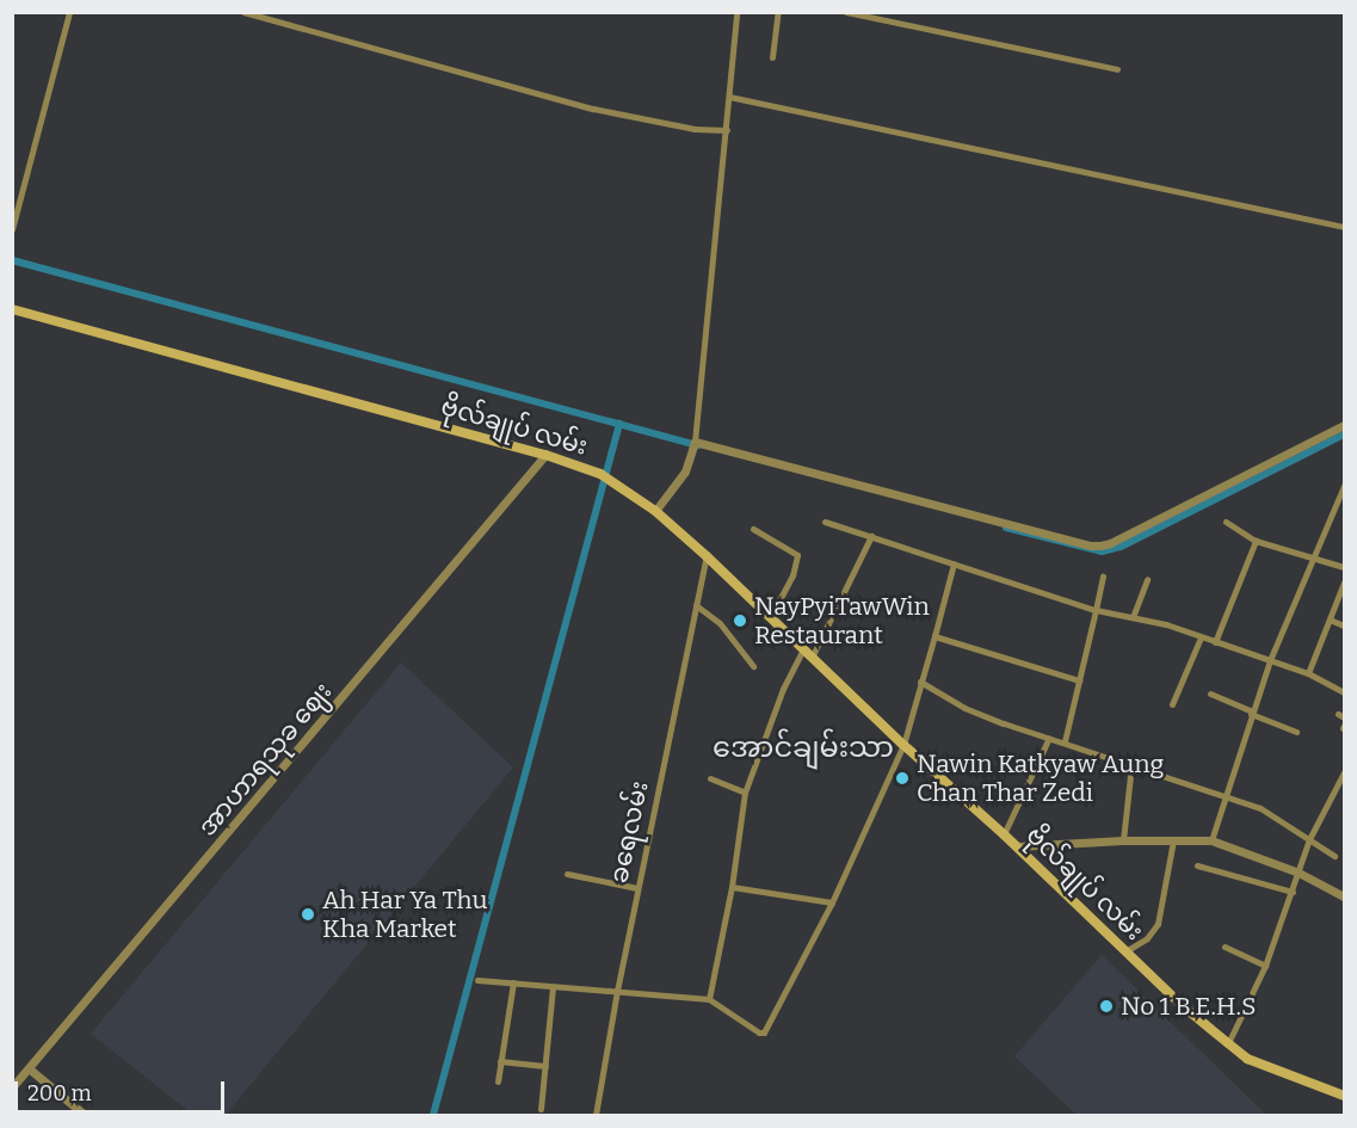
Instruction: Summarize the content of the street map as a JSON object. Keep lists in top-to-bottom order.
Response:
{
  "streets": {
    "main road": ["ဗိုလ်ချုပ် လမ်း"],
    "street": ["အာဟာရသုခ ဈေး", "ခရေလမ်း"]
  },
  "crossings": [
    ["ဗိုလ်ချုပ် လမ်း", "အာဟာရသုခ ဈေး"],
    ["ဗိုလ်ချုပ် လမ်း", "ခရေလမ်း"]
  ],
  "districts": ["အောင်ချမ်းသာ"],
  "places": [
    "NayPyiTawWin Restaurant",
    "Nawin Katkyaw Aung Chan Thar Zedi",
    "Ah Har Ya Thu Kha Market",
    "No 1 B.E.H.S"
  ],
  "scale_bar": "200 m"
}
